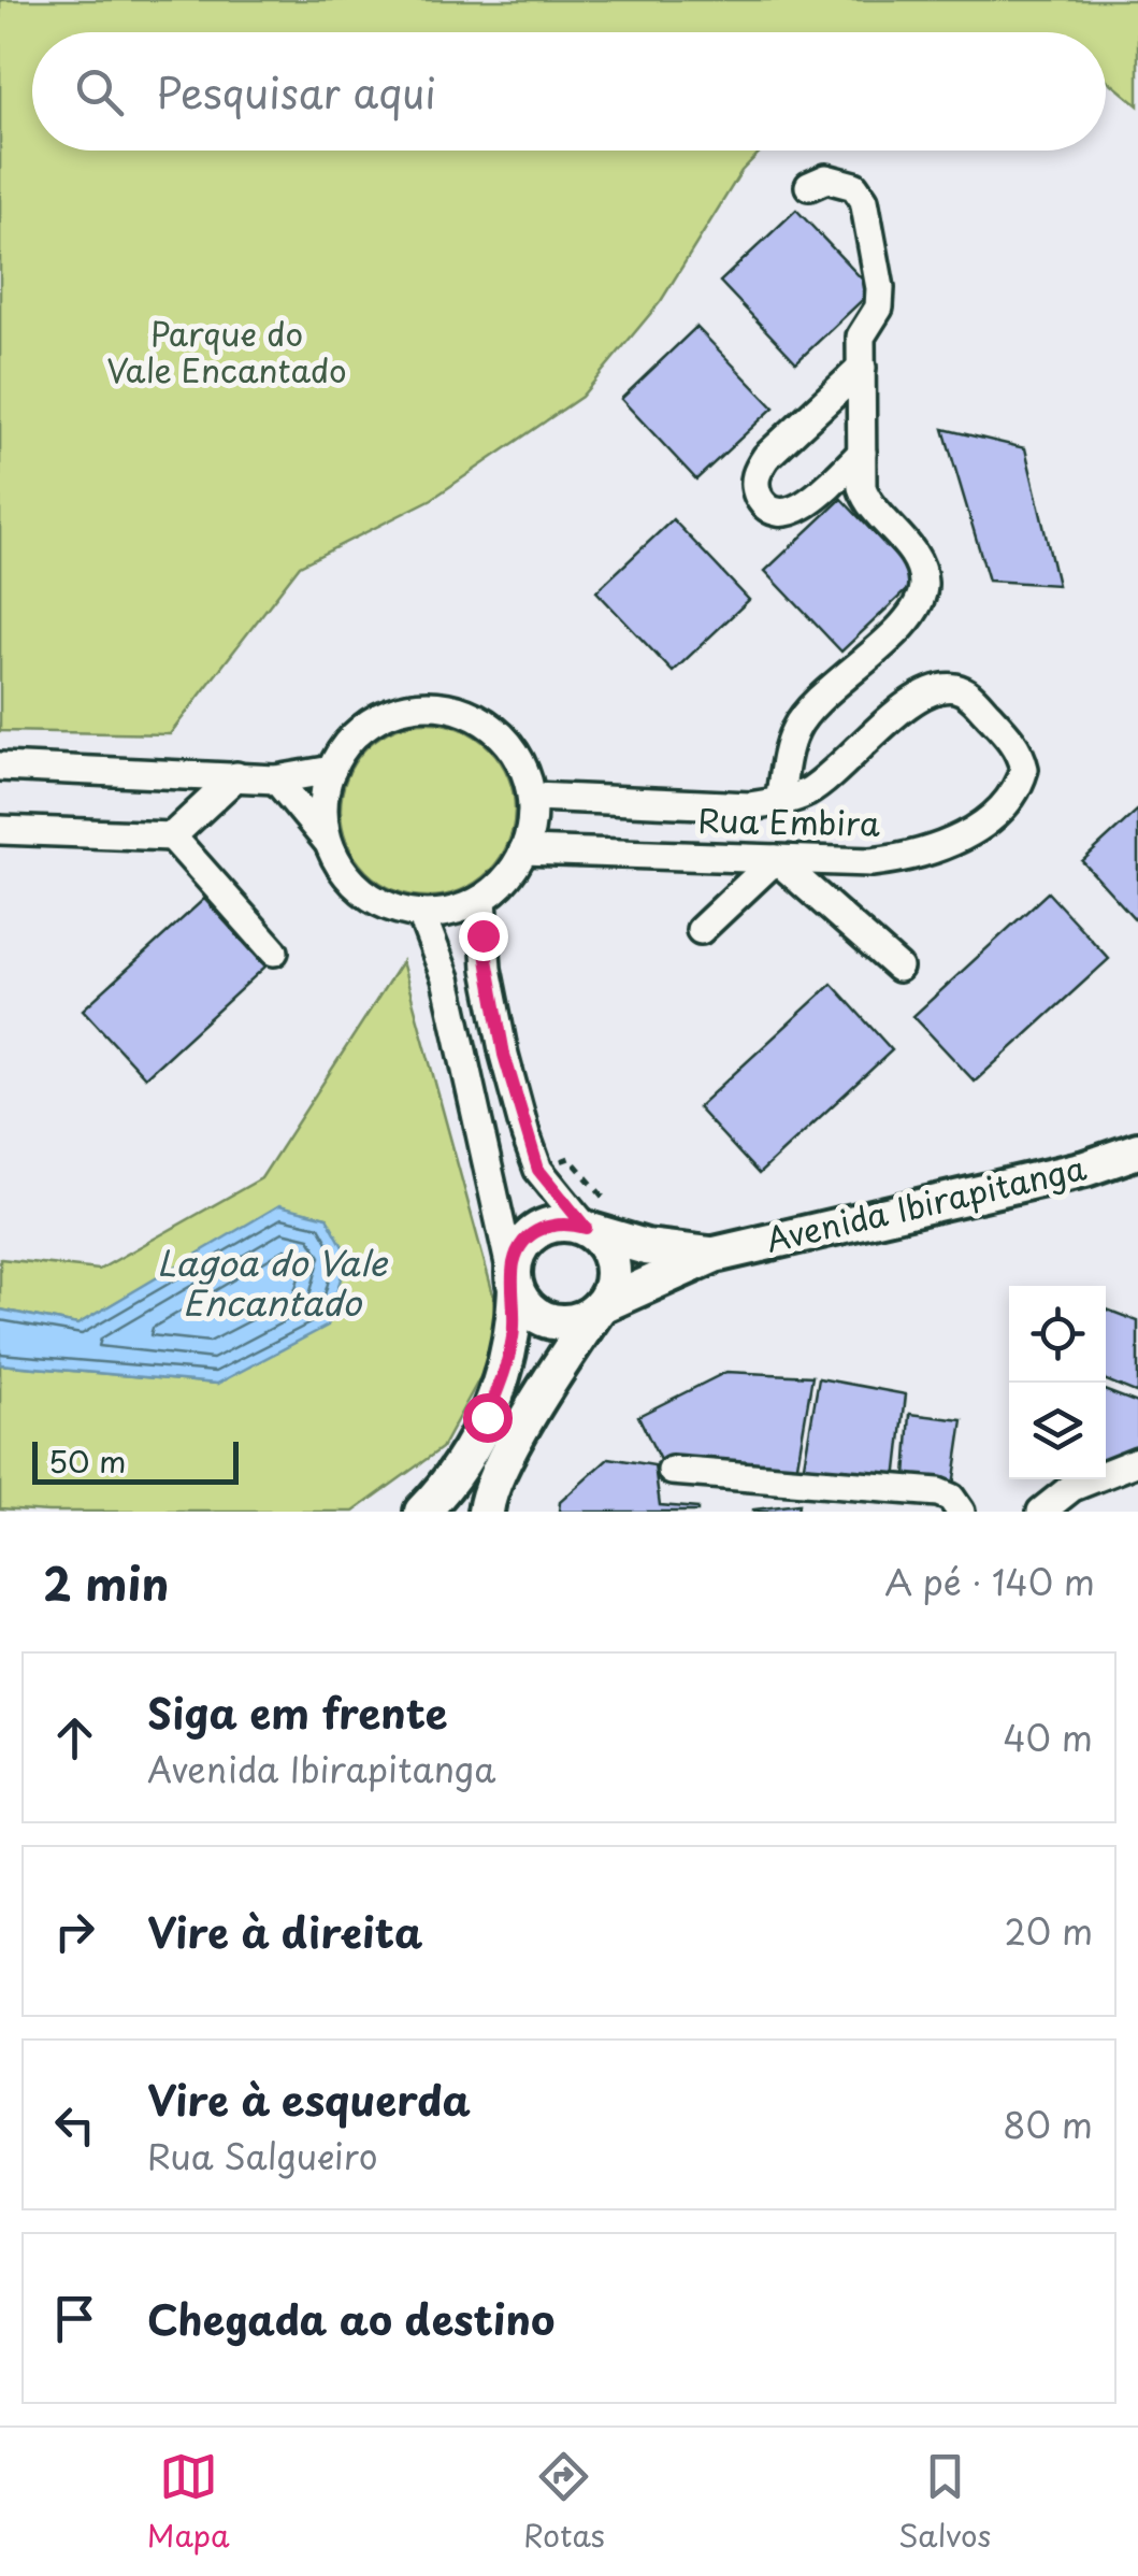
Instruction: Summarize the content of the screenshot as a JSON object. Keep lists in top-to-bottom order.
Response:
{
  "streets": {
    "main road": ["Avenida Ibirapitanga"],
    "street": ["Rua Embira"]
  },
  "water": ["Lagoa do Vale Encantado"],
  "parks": ["Parque do Vale Encantado"],
  "scale_bar": "50 m",
  "page": {
    "search": "Pesquisar aqui",
    "scale": "50 m",
    "heading": ["2 min", "A pé · 140 m"],
    "list": [
      ["Siga em frente", "Avenida Ibirapitanga", "40 m"],
      ["Vire à direita", "20 m"],
      ["Vire à esquerda", "Rua Salgueiro", "80 m"],
      "Chegada ao destino"
    ],
    "nav": ["Mapa", "Rotas", "Salvos"]
  }
}
